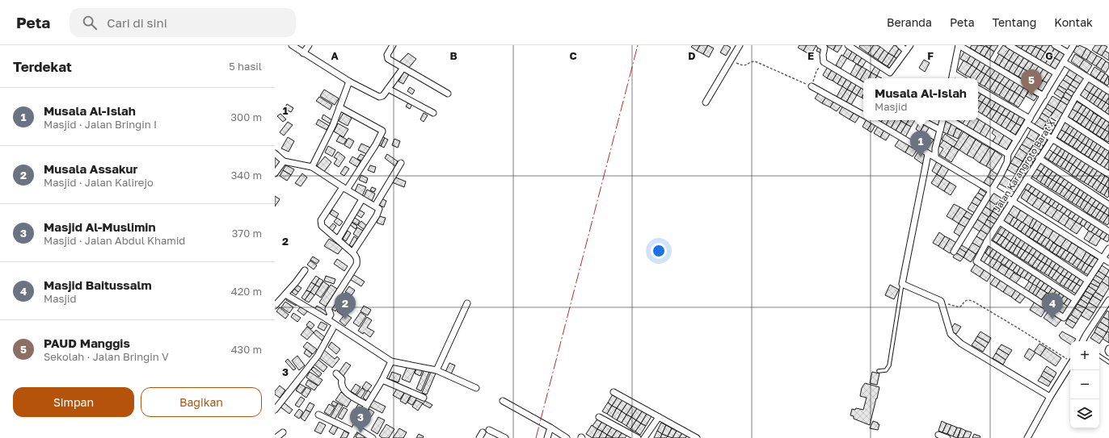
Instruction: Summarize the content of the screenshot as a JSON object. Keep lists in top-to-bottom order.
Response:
{
  "streets": {
    "street": ["Jalan Karangroto Barat XI"]
  },
  "page": {
    "header": "Peta",
    "search": "Cari di sini",
    "nav": [
      "Beranda",
      "Peta",
      "Tentang",
      "Kontak"
    ],
    "heading": ["Terdekat", "5 hasil"],
    "pins": [
      "5",
      "1",
      "2",
      "4",
      "3"
    ],
    "popup": ["Musala Al-Islah", "Masjid"],
    "list": [
      {
        "mark": "1",
        "name": "Musala Al-Islah",
        "note": "Masjid · Jalan Bringin I",
        "value": "300 m"
      },
      {
        "mark": "2",
        "name": "Musala Assakur",
        "note": "Masjid · Jalan Kalirejo",
        "value": "340 m"
      },
      {
        "mark": "3",
        "name": "Masjid Al-Muslimin",
        "note": "Masjid · Jalan Abdul Khamid",
        "value": "370 m"
      },
      {
        "mark": "4",
        "name": "Masjid Baitussalm",
        "note": "Masjid",
        "value": "420 m"
      },
      {
        "mark": "5",
        "name": "PAUD Manggis",
        "note": "Sekolah · Jalan Bringin V",
        "value": "430 m"
      }
    ],
    "map_buttons": ["+", "−"],
    "buttons": ["Simpan", "Bagikan"]
  },
  "grid": {
    "columns": [
      "A",
      "B",
      "C",
      "D",
      "E",
      "F",
      "G"
    ],
    "rows": ["1", "2", "3"]
  }
}
